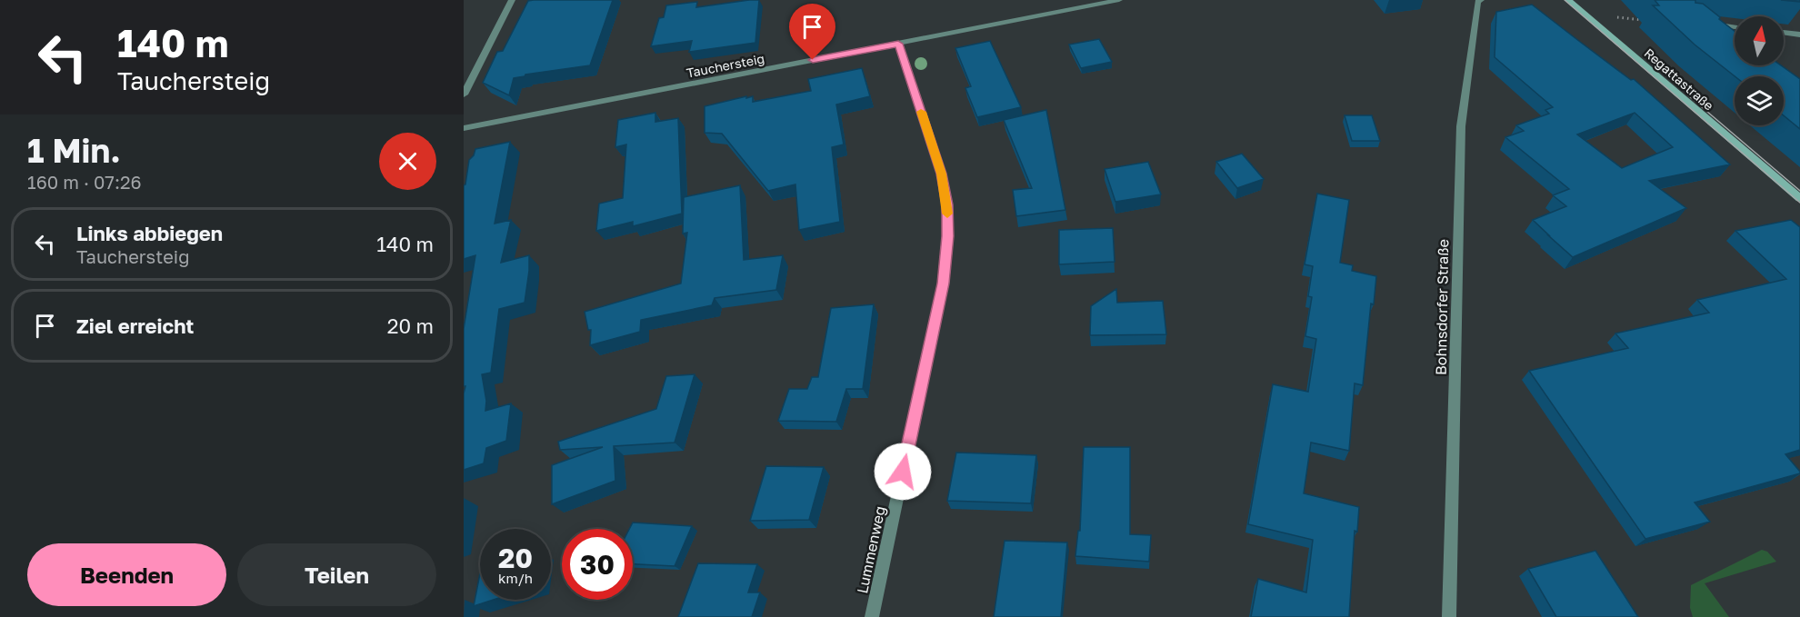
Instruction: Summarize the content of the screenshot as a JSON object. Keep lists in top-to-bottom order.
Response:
{
  "streets": {
    "main road": ["Regattastraße"],
    "street": ["Tauchersteig", "Bohnsdorfer Straße", "Lummenweg"]
  },
  "crossings": [
    ["Tauchersteig", "Lummenweg"]
  ],
  "north": "top",
  "page": {
    "turn": ["140 m", "Tauchersteig"],
    "heading": ["1 Min.", "160 m · 07:26"],
    "list": [
      {
        "name": "Links abbiegen",
        "note": "Tauchersteig",
        "value": "140 m"
      },
      {
        "name": "Ziel erreicht",
        "value": "20 m"
      }
    ],
    "speed": "20 km/h",
    "limit": "30",
    "buttons": ["Beenden", "Teilen"]
  }
}
